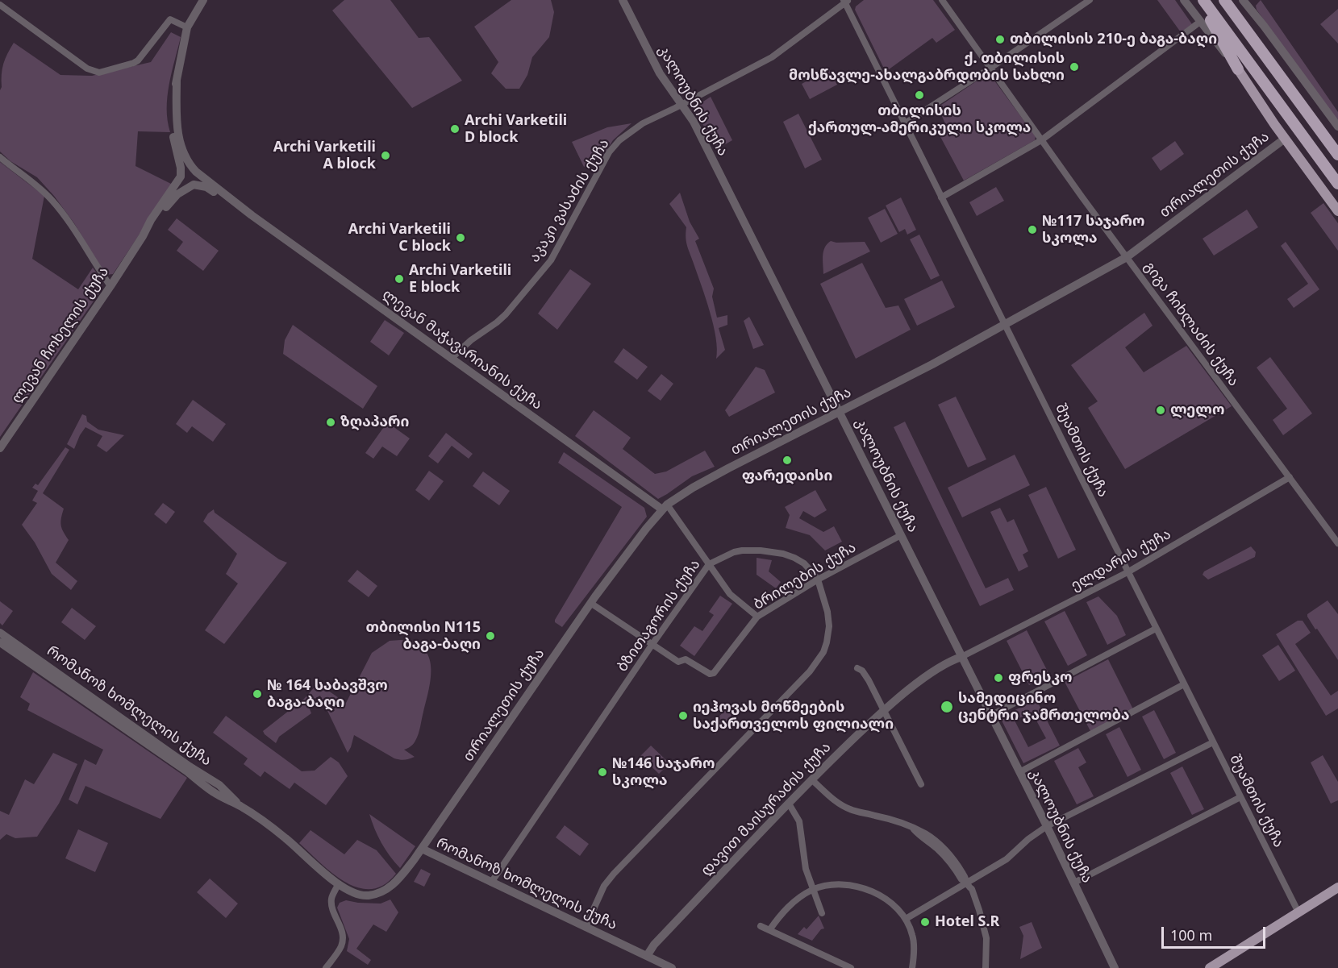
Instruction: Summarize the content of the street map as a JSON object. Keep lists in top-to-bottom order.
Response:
{
  "streets": {
    "street": [
      "კალოუბნის ქუჩა",
      "თრიალეთის ქუჩა",
      "აკაკი ვასაძის ქუჩა",
      "გიგა ჩიხლაძის ქუჩა",
      "ლევან ჩოხელის ქუჩა",
      "ლევან მაჭავარიანის ქუჩა",
      "შუამთის ქუჩა",
      "ელდარის ქუჩა",
      "ბრილების ქუჩა",
      "ბზითაგორის ქუჩა",
      "რომანოზ ხომლელის ქუჩა",
      "დავით მაისურაძის ქუჩა"
    ]
  },
  "crossings": [
    ["კალოუბნის ქუჩა", "თრიალეთის ქუჩა"],
    ["კალოუბნის ქუჩა", "აკაკი ვასაძის ქუჩა"],
    ["კალოუბნის ქუჩა", "ელდარის ქუჩა"],
    ["კალოუბნის ქუჩა", "ბრილების ქუჩა"],
    ["კალოუბნის ქუჩა", "დავით მაისურაძის ქუჩა"],
    ["თრიალეთის ქუჩა", "გიგა ჩიხლაძის ქუჩა"],
    ["თრიალეთის ქუჩა", "ლევან მაჭავარიანის ქუჩა"],
    ["თრიალეთის ქუჩა", "შუამთის ქუჩა"],
    ["თრიალეთის ქუჩა", "ბრილების ქუჩა"],
    ["თრიალეთის ქუჩა", "რომანოზ ხომლელის ქუჩა"],
    ["აკაკი ვასაძის ქუჩა", "ლევან მაჭავარიანის ქუჩა"],
    ["აკაკი ვასაძის ქუჩა", "შუამთის ქუჩა"],
    ["გიგა ჩიხლაძის ქუჩა", "ელდარის ქუჩა"],
    ["ლევან ჩოხელის ქუჩა", "ლევან მაჭავარიანის ქუჩა"],
    ["ლევან მაჭავარიანის ქუჩა", "ბრილების ქუჩა"],
    ["ლევან მაჭავარიანის ქუჩა", "ბზითაგორის ქუჩა"],
    ["შუამთის ქუჩა", "ელდარის ქუჩა"],
    ["ელდარის ქუჩა", "დავით მაისურაძის ქუჩა"],
    ["ბრილების ქუჩა", "ბზითაგორის ქუჩა"],
    ["ბზითაგორის ქუჩა", "რომანოზ ხომლელის ქუჩა"],
    ["რომანოზ ხომლელის ქუჩა", "დავით მაისურაძის ქუჩა"]
  ],
  "places": [
    "თბილისის 210-ე ბაგა-ბაღი",
    "ქ. თბილისის მოსწავლე-ახალგაბრდობის სახლი",
    "თბილისის ქართულ-ამერიკული სკოლა",
    "Archi Varketili D block",
    "Archi Varketili A block",
    "№117 საჯარო სკოლა",
    "Archi Varketili C block",
    "Archi Varketili E block",
    "ლელო",
    "ზღაპარი",
    "ფარედაისი",
    "თბილისი N115 ბაგა-ბაღი",
    "ფრესკო",
    "№ 164 საბავშვო ბაგა-ბაღი",
    "სამედიცინო ცენტრი ჯამრთელობა",
    "იეჰოვას მოწმეების საქართველოს ფილიალი",
    "№146 საჯარო სკოლა",
    "Hotel S.R"
  ],
  "scale_bar": "100 m"
}
